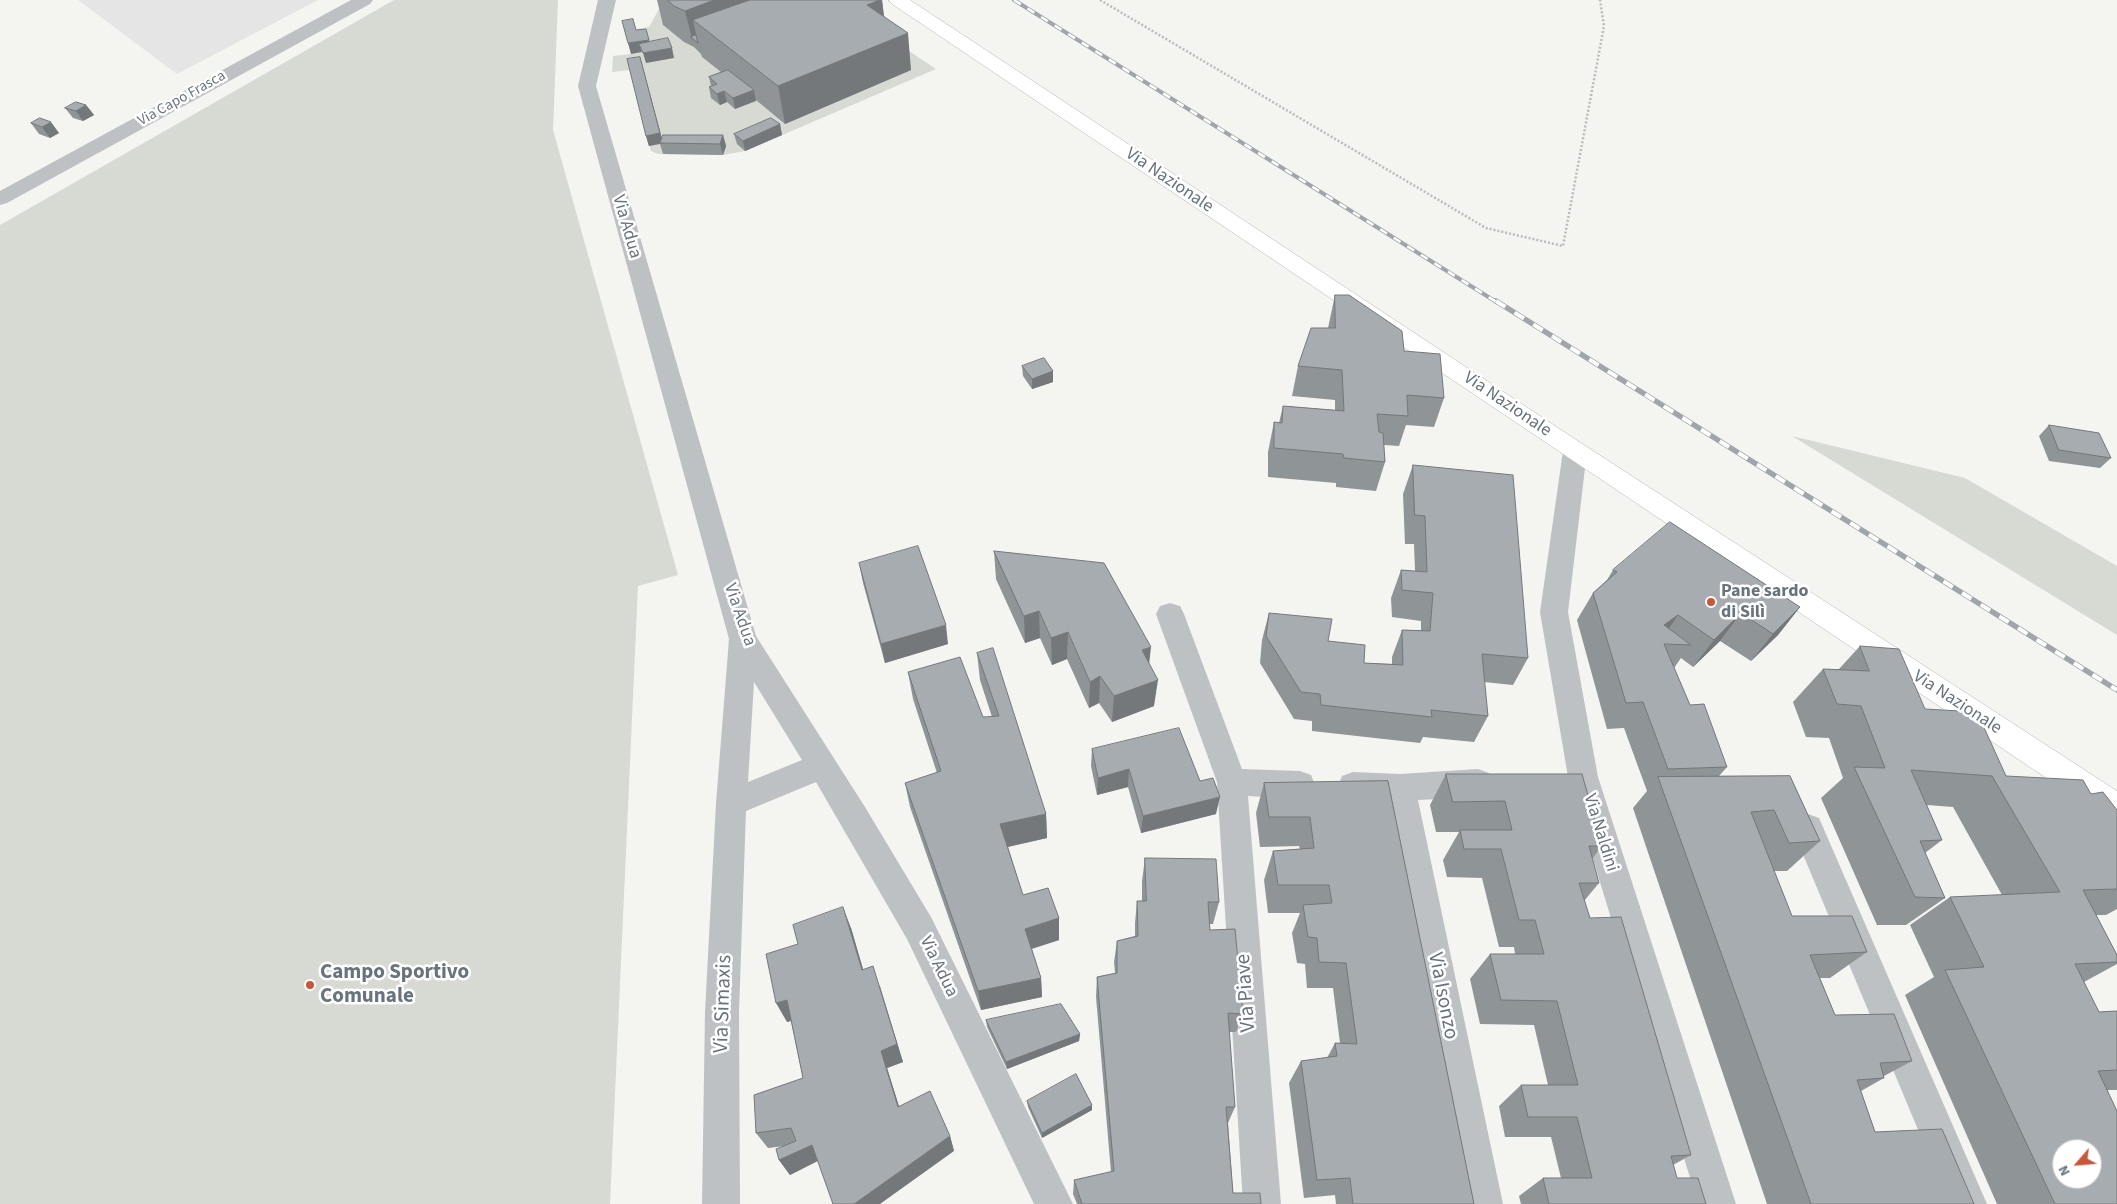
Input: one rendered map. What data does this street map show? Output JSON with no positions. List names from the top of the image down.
{
  "streets": {
    "main road": ["Via Nazionale"],
    "street": [
      "Via Capo Frasca",
      "Via Adua",
      "Via Naldini",
      "Via Piave",
      "Via Isonzo",
      "Via Simaxis"
    ]
  },
  "crossings": [
    ["Via Nazionale", "Via Naldini"],
    ["Via Adua", "Via Simaxis"]
  ],
  "places": ["Pane sardo di Silì", "Campo Sportivo Comunale"],
  "north": "bottom left"
}
